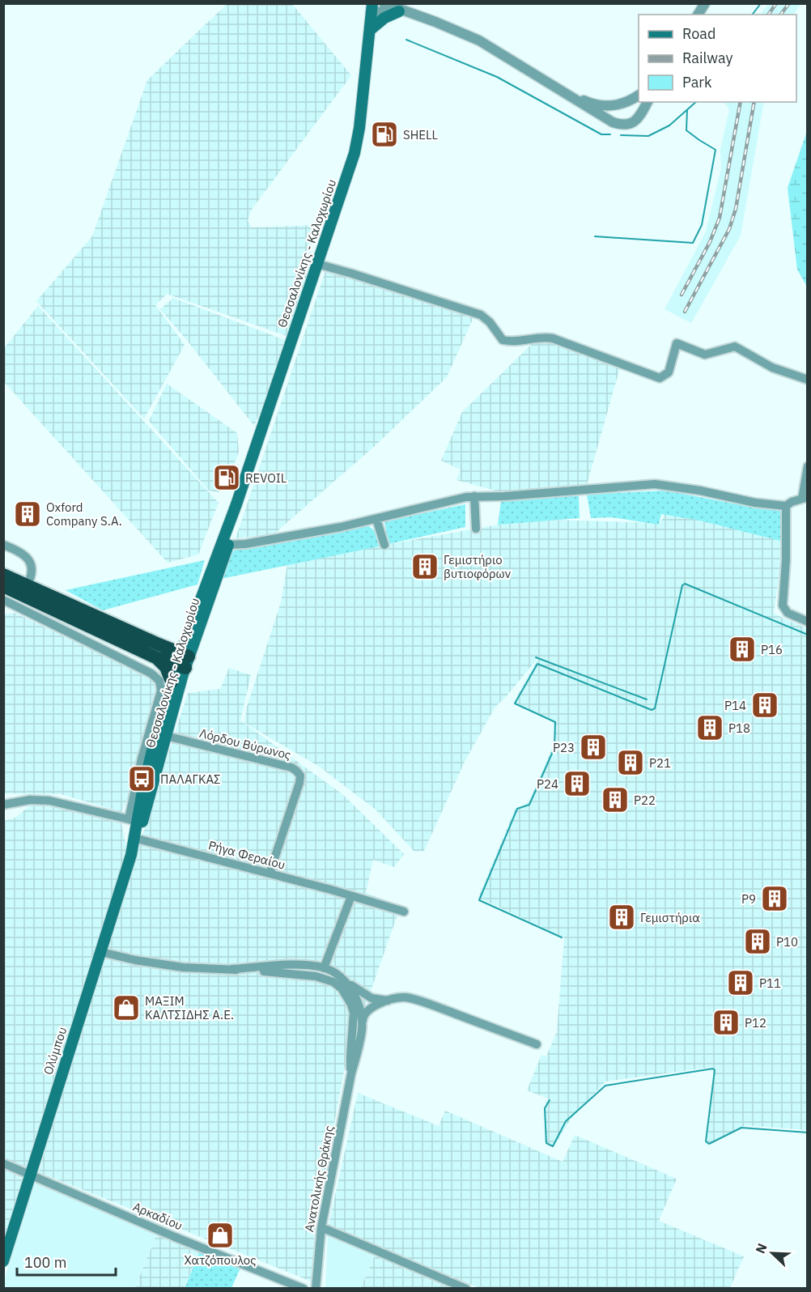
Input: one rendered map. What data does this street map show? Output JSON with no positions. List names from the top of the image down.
{
  "streets": {
    "main road": ["Θεσσαλονίκης - Καλοχωρίου", "Ολύμπου"],
    "street": [
      "Λόρδου Βύρωνος",
      "Ρήγα Φεραίου",
      "Ανατολικής Θράκης",
      "Αρκαδίου"
    ]
  },
  "crossings": [
    ["Θεσσαλονίκης - Καλοχωρίου", "Λόρδου Βύρωνος"],
    ["Θεσσαλονίκης - Καλοχωρίου", "Ολύμπου"],
    ["Λόρδου Βύρωνος", "Ρήγα Φεραίου"],
    ["Ρήγα Φεραίου", "Ολύμπου"],
    ["Ολύμπου", "Αρκαδίου"]
  ],
  "places": {
    "fuel station": ["SHELL", "REVOIL"],
    "building": [
      "Oxford Company S.A.",
      "Γεμιστήριο βυτιοφόρων",
      "P16",
      "P14",
      "P18",
      "P23",
      "P21",
      "P24",
      "P22",
      "P9",
      "Γεμιστήρια",
      "P10",
      "P11",
      "P12"
    ],
    "bus stop": ["ΠΑΛΑΓΚΑΣ"],
    "shop": ["ΜΑΞΙΜ ΚΑΛΤΣΙΔΗΣ Α.Ε.", "Χατζόπουλος"]
  },
  "legend": ["Road", "Railway", "Park"],
  "scale_bar": "100 m",
  "north": "top left"
}
